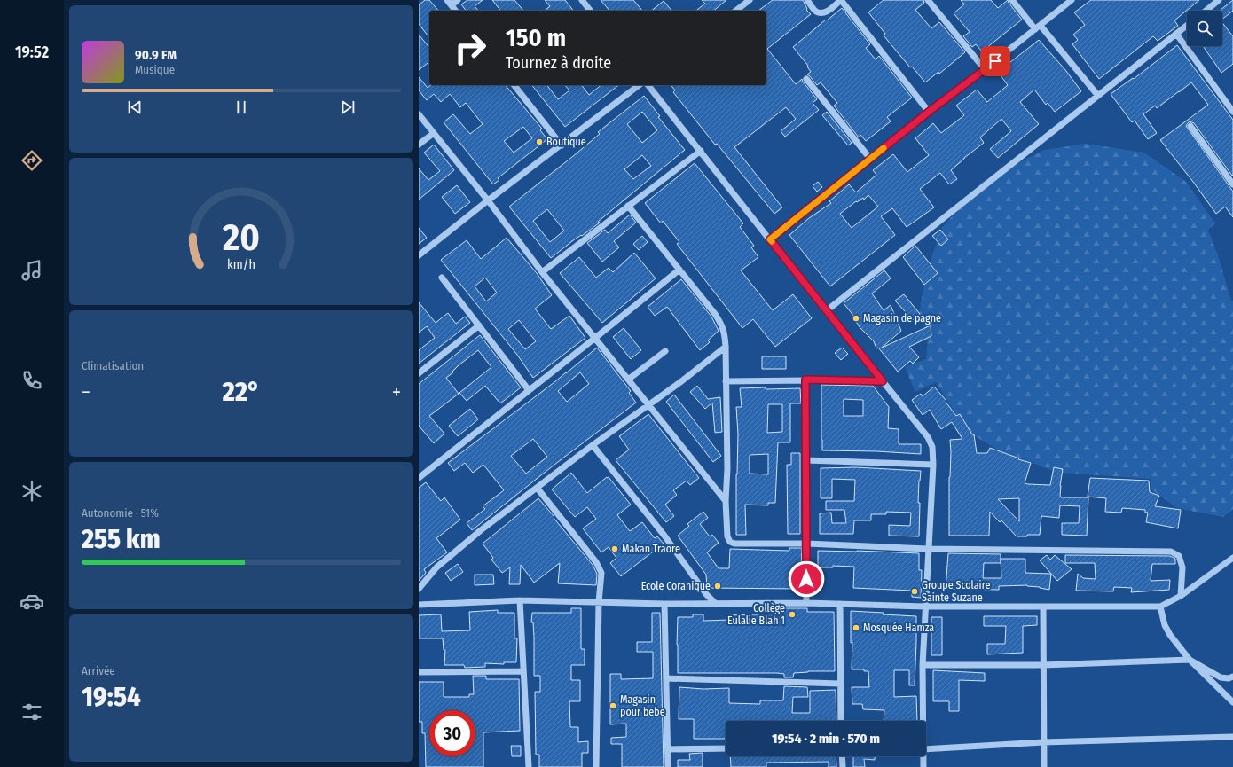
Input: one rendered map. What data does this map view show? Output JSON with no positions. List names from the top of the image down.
{
  "places": [
    "Boutique",
    "Magasin de pagne",
    "Makan Traore",
    "Ecole Coranique",
    "Groupe Scolaire Sainte Suzane",
    "Collège Eulalie Blah 1",
    "Mosquée Hamza",
    "Magasin pour bebe"
  ],
  "page": {
    "tabs": "19:52",
    "turn": ["150 m", "Tournez à droite"],
    "song": ["90.9 FM", "Musique"],
    "tile": [
      "Climatisation",
      ["Autonomie · 51%", "255 km"],
      ["Arrivée", "19:54"]
    ],
    "heat": ["−", "22°", "+"],
    "limit": "30",
    "trip": "19:54 · 2 min · 570 m",
    "gauge": ["20", "km/h"]
  }
}
